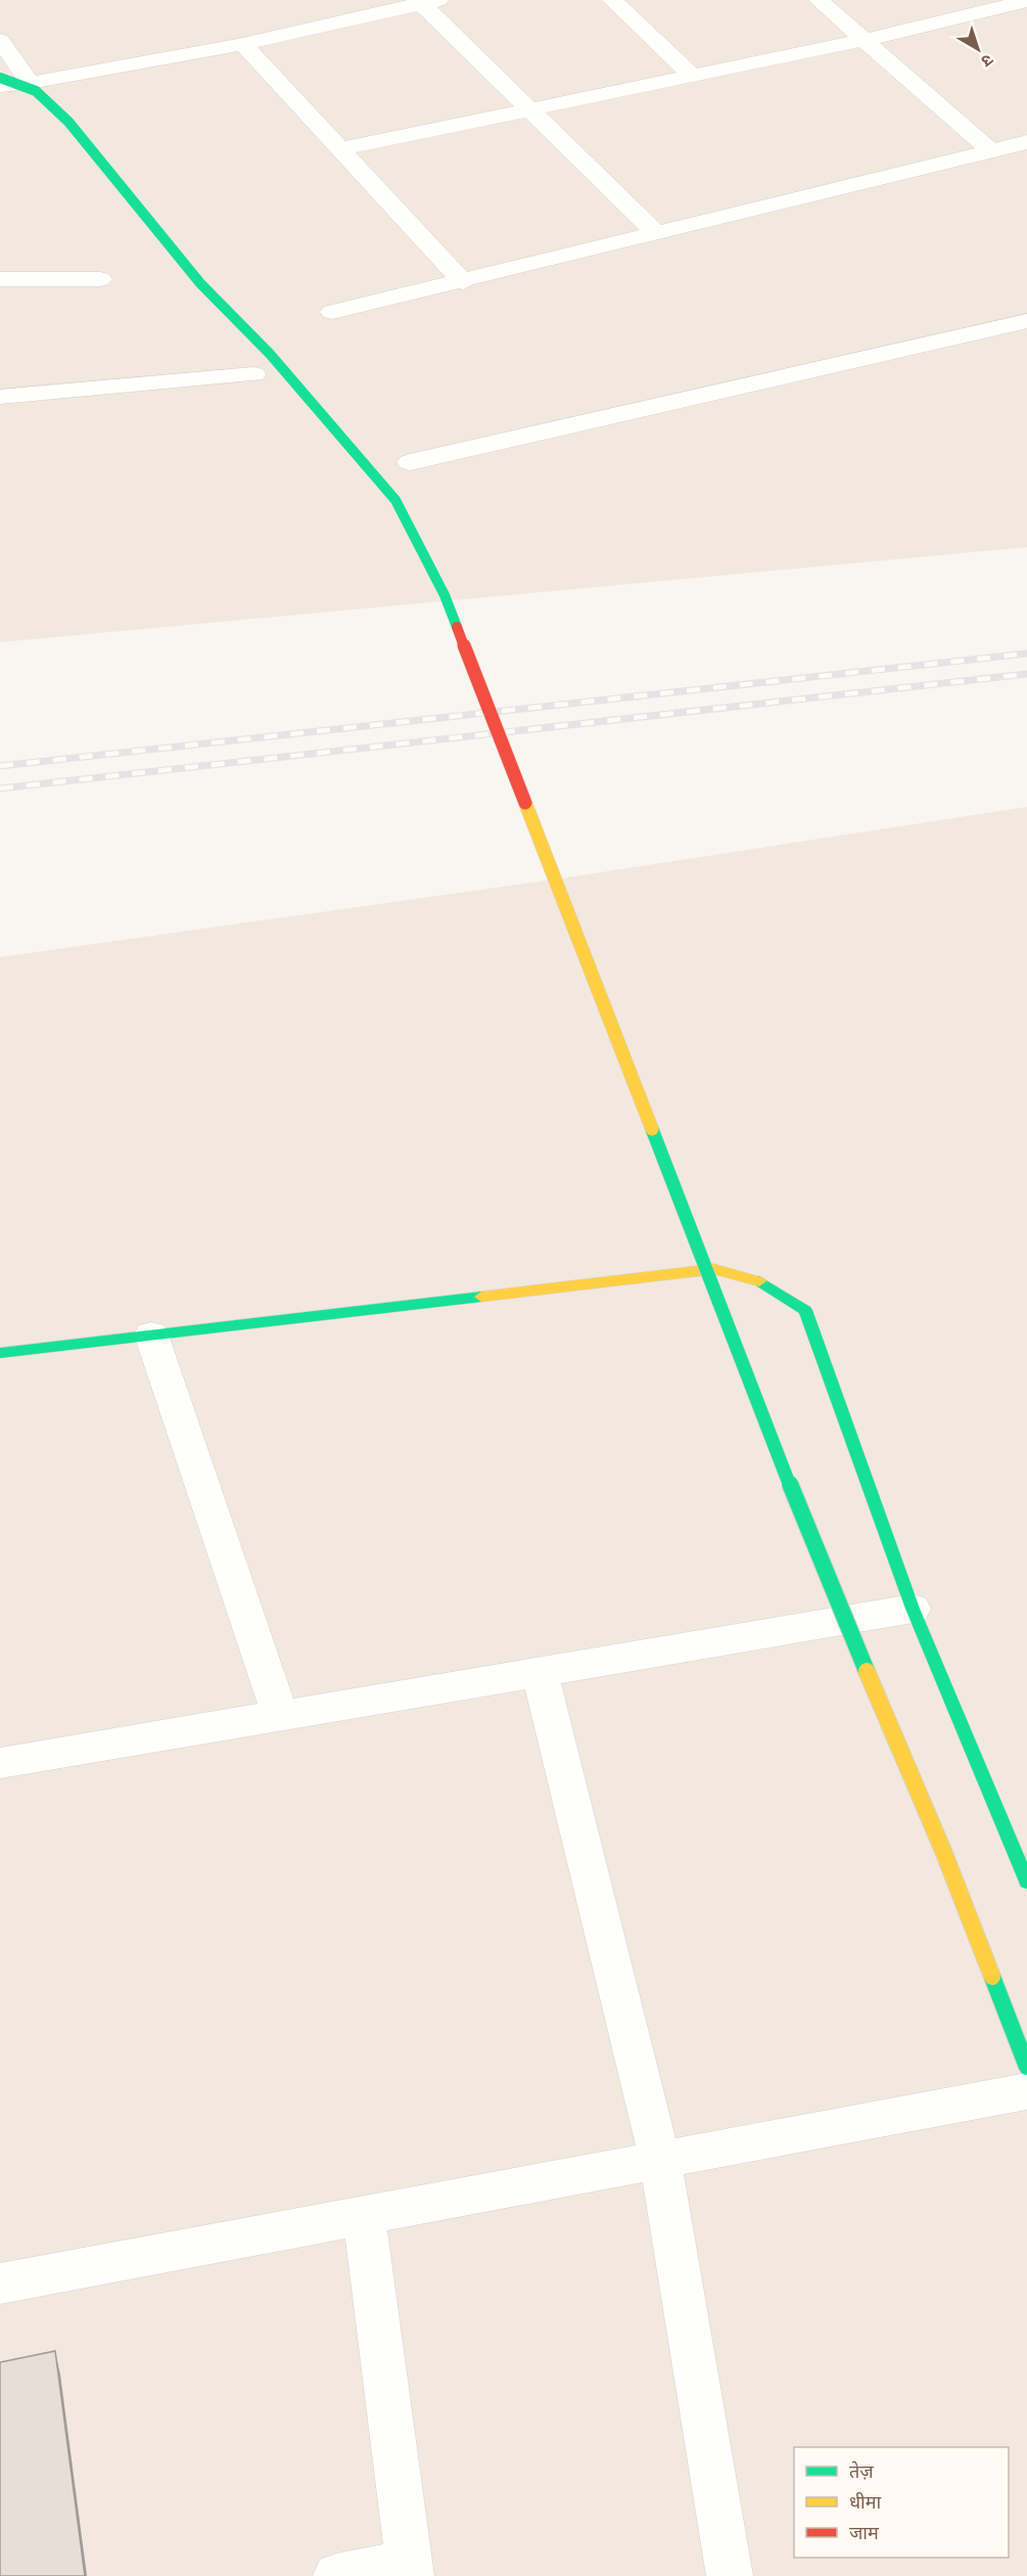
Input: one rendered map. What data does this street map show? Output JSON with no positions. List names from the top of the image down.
{
  "legend": ["तेज़", "धीमा", "जाम"],
  "north": "bottom right"
}
